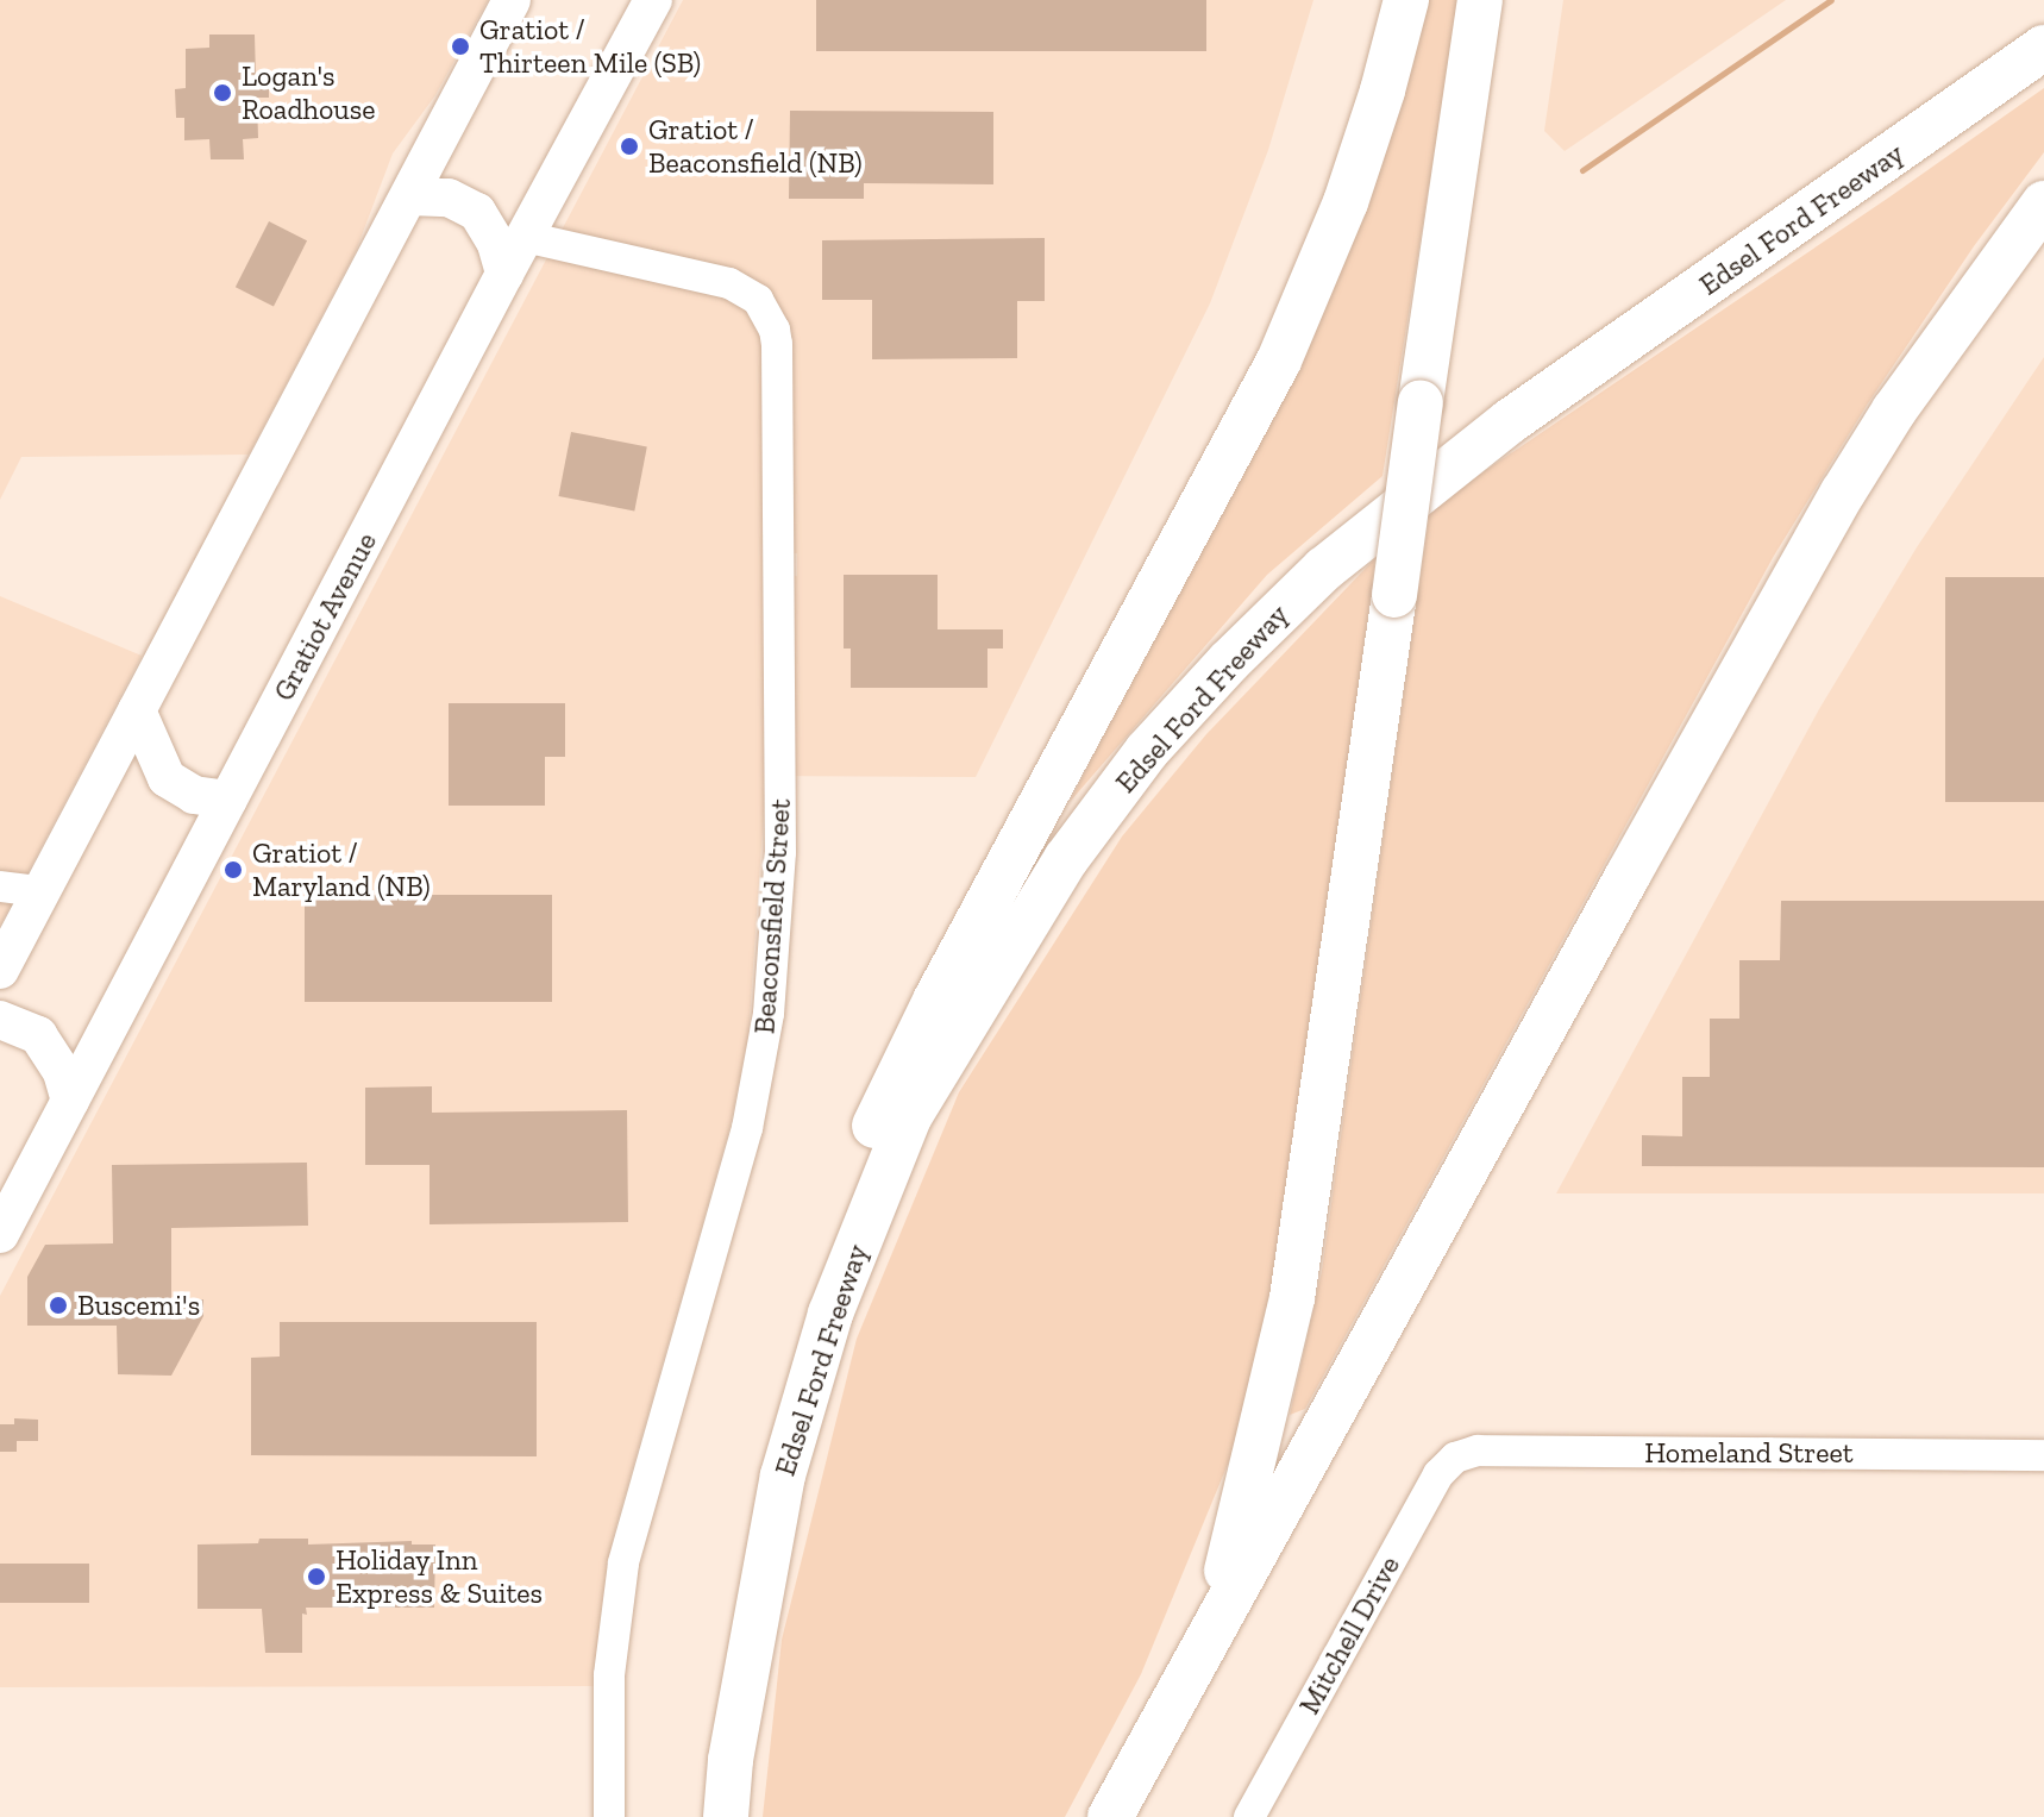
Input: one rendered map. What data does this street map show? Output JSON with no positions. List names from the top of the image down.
{
  "streets": {
    "highway": ["Edsel Ford Freeway"],
    "main road": ["Gratiot Avenue"],
    "street": ["Beaconsfield Street", "Homeland Street", "Mitchell Drive"]
  },
  "crossings": [
    ["Gratiot Avenue", "Beaconsfield Street"],
    ["Homeland Street", "Mitchell Drive"]
  ],
  "places": [
    "Gratiot / Thirteen Mile (SB)",
    "Logan's Roadhouse",
    "Gratiot / Beaconsfield (NB)",
    "Gratiot / Maryland (NB)",
    "Buscemi's",
    "Holiday Inn Express & Suites"
  ]
}
